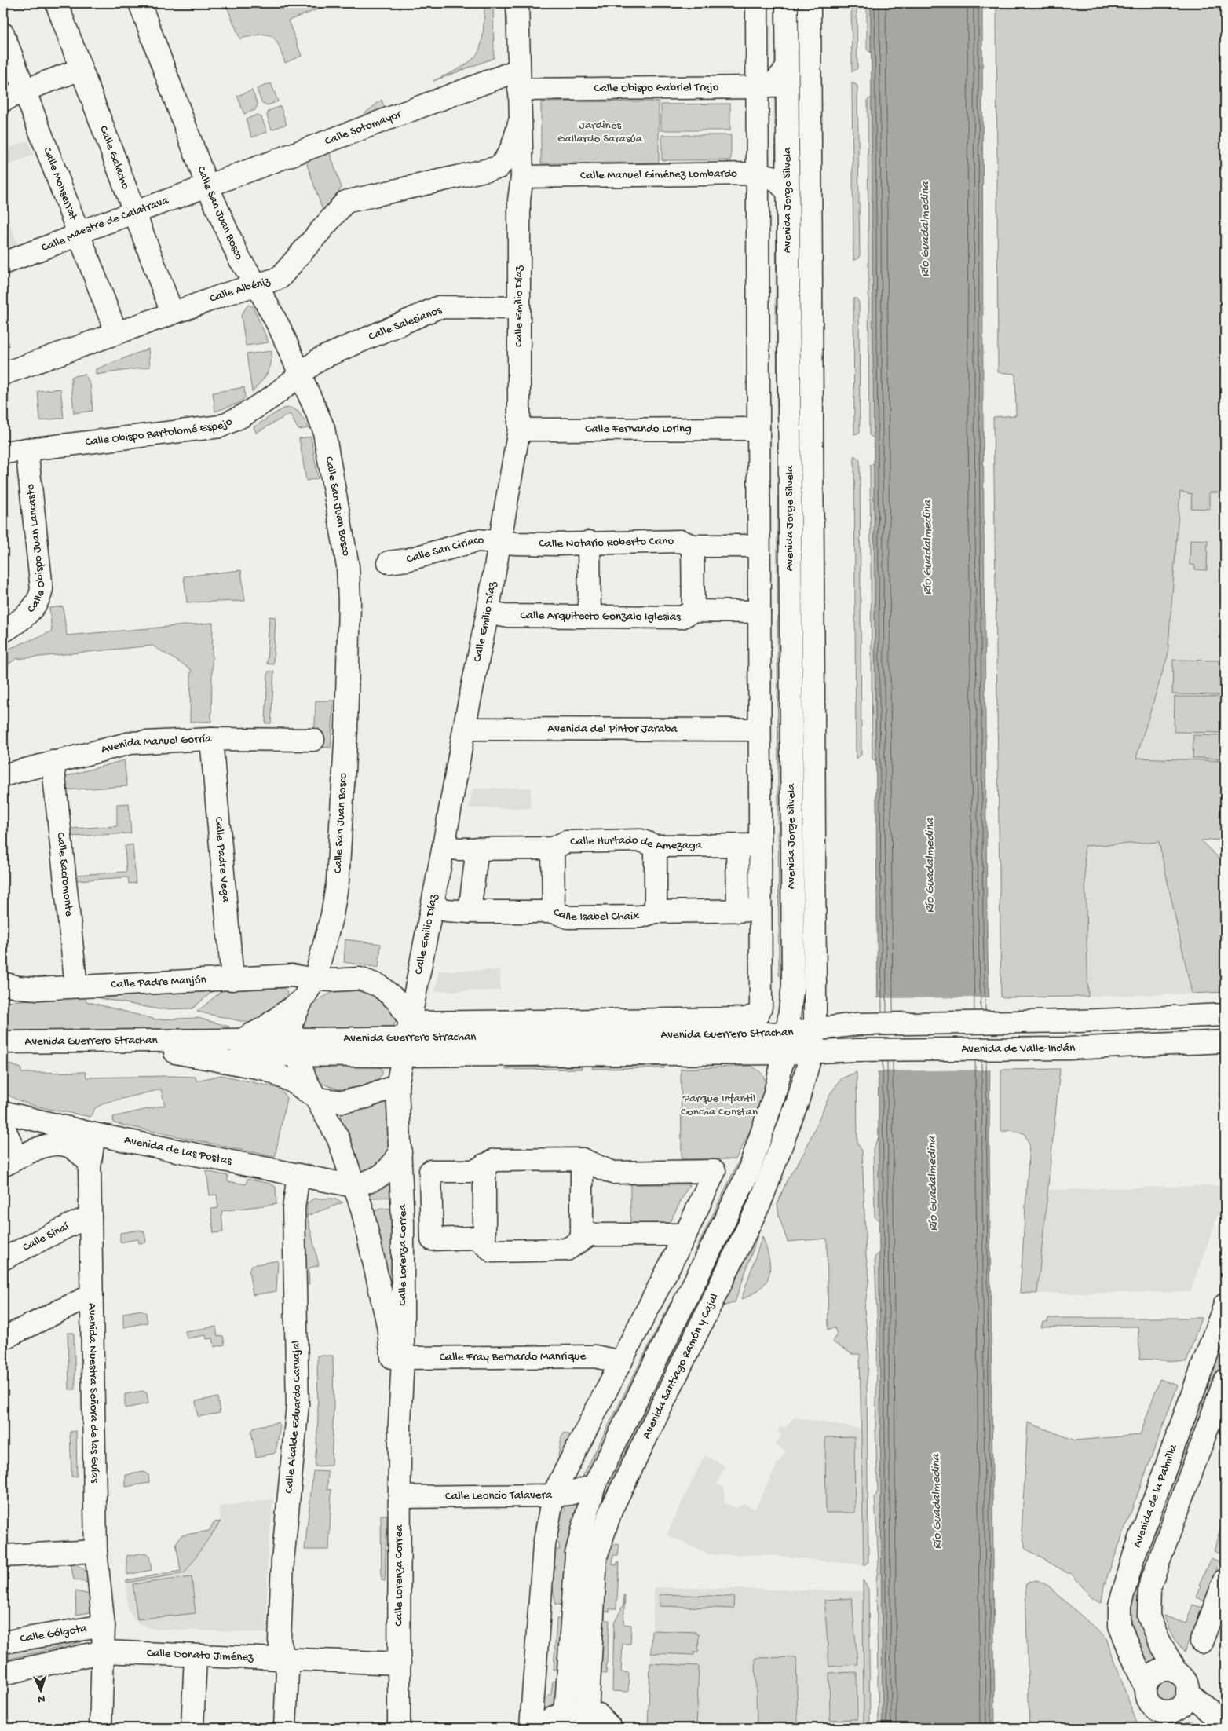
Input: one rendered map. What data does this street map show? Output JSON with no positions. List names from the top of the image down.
{
  "streets": {
    "street": [
      "Calle Obispo Gabriel Trejo",
      "Calle Sotomayor",
      "Calle Galacho",
      "Calle Manuel Giménez Lombardo",
      "Calle Monserrat",
      "Avenida Jorge Silvela",
      "Calle San Juan Bosco",
      "Calle Maestre de Calatrava",
      "Calle Albéniz",
      "Calle Emilio Díaz",
      "Calle Salesianos",
      "Calle Fernando Loring",
      "Calle Obispo Bartolomé Espejo",
      "Calle Notario Roberto Cano",
      "Calle Obispo Juan Lancaste",
      "Calle San Ciriaco",
      "Calle Arquitecto Gonzalo Iglesias",
      "Avenida del Pintor Jaraba",
      "Avenida Manuel Gorría",
      "Calle Hurtado de Amezaga",
      "Calle Padre Vega",
      "Calle Sacromonte",
      "Calle Isabel Chaix",
      "Calle Padre Manjón",
      "Avenida Guerrero Strachan",
      "Avenida de Valle-Inclán",
      "Avenida de Las Postas",
      "Calle Sinaí",
      "Calle Lorenza Correa",
      "Calle Fray Bernardo Manrique",
      "Avenida Santiago Ramón y Cajal",
      "Avenida Nuestra Señora de las Guías",
      "Calle Alcalde Eduardo Carvajal",
      "Calle Leoncio Talavera",
      "Avenida de la Palmilla",
      "Calle Gólgota",
      "Calle Donato Jiménez"
    ]
  },
  "crossings": [
    ["Calle Obispo Gabriel Trejo", "Calle Sotomayor"],
    ["Calle Obispo Gabriel Trejo", "Avenida Jorge Silvela"],
    ["Calle Obispo Gabriel Trejo", "Calle Emilio Díaz"],
    ["Calle Sotomayor", "Calle San Juan Bosco"],
    ["Calle Sotomayor", "Calle Maestre de Calatrava"],
    ["Calle Sotomayor", "Calle Emilio Díaz"],
    ["Calle Galacho", "Calle Maestre de Calatrava"],
    ["Calle Galacho", "Calle Albéniz"],
    ["Calle Manuel Giménez Lombardo", "Avenida Jorge Silvela"],
    ["Calle Manuel Giménez Lombardo", "Calle Emilio Díaz"],
    ["Calle Monserrat", "Calle Maestre de Calatrava"],
    ["Calle Monserrat", "Calle Albéniz"],
    ["Avenida Jorge Silvela", "Avenida Guerrero Strachan"],
    ["Avenida Jorge Silvela", "Avenida Santiago Ramón y Cajal"],
    ["Calle San Juan Bosco", "Calle Maestre de Calatrava"],
    ["Calle San Juan Bosco", "Calle Albéniz"],
    ["Calle San Juan Bosco", "Calle Salesianos"],
    ["Calle San Juan Bosco", "Calle Obispo Bartolomé Espejo"],
    ["Calle San Juan Bosco", "Calle Padre Manjón"],
    ["Calle San Juan Bosco", "Avenida Guerrero Strachan"],
    ["Calle San Juan Bosco", "Calle Lorenza Correa"],
    ["Calle Albéniz", "Calle Emilio Díaz"],
    ["Calle Emilio Díaz", "Calle Salesianos"],
    ["Calle Emilio Díaz", "Calle Fernando Loring"],
    ["Calle Emilio Díaz", "Calle Notario Roberto Cano"],
    ["Calle Emilio Díaz", "Calle San Ciriaco"],
    ["Calle Emilio Díaz", "Calle Arquitecto Gonzalo Iglesias"],
    ["Calle Emilio Díaz", "Avenida del Pintor Jaraba"],
    ["Calle Emilio Díaz", "Calle Hurtado de Amezaga"],
    ["Calle Emilio Díaz", "Calle Isabel Chaix"],
    ["Calle Emilio Díaz", "Calle Padre Manjón"],
    ["Calle Emilio Díaz", "Avenida Guerrero Strachan"],
    ["Calle Emilio Díaz", "Calle Lorenza Correa"],
    ["Calle Salesianos", "Calle Obispo Bartolomé Espejo"],
    ["Calle Obispo Bartolomé Espejo", "Calle Obispo Juan Lancaste"],
    ["Calle Notario Roberto Cano", "Calle San Ciriaco"],
    ["Avenida Manuel Gorría", "Calle Padre Vega"],
    ["Avenida Manuel Gorría", "Calle Sacromonte"],
    ["Calle Padre Vega", "Calle Padre Manjón"],
    ["Calle Sacromonte", "Calle Padre Manjón"],
    ["Calle Isabel Chaix", "Avenida Guerrero Strachan"],
    ["Calle Padre Manjón", "Avenida Guerrero Strachan"],
    ["Calle Padre Manjón", "Calle Lorenza Correa"],
    ["Avenida Guerrero Strachan", "Avenida de Valle-Inclán"],
    ["Avenida Guerrero Strachan", "Calle Lorenza Correa"],
    ["Avenida Guerrero Strachan", "Avenida Santiago Ramón y Cajal"],
    ["Avenida de Valle-Inclán", "Avenida Santiago Ramón y Cajal"],
    ["Avenida de Las Postas", "Calle Lorenza Correa"],
    ["Avenida de Las Postas", "Avenida Nuestra Señora de las Guías"],
    ["Avenida de Las Postas", "Calle Alcalde Eduardo Carvajal"],
    ["Calle Sinaí", "Avenida Nuestra Señora de las Guías"],
    ["Calle Lorenza Correa", "Calle Fray Bernardo Manrique"],
    ["Calle Lorenza Correa", "Calle Leoncio Talavera"],
    ["Calle Lorenza Correa", "Calle Donato Jiménez"],
    ["Avenida Santiago Ramón y Cajal", "Calle Leoncio Talavera"],
    ["Avenida Nuestra Señora de las Guías", "Calle Gólgota"],
    ["Avenida Nuestra Señora de las Guías", "Calle Donato Jiménez"],
    ["Calle Alcalde Eduardo Carvajal", "Calle Donato Jiménez"]
  ],
  "water": ["Río Guadalmedina"],
  "parks": ["Jardines Gallardo Sarasúa", "Parque Infantil Concha Constan"],
  "north": "bottom"
}
